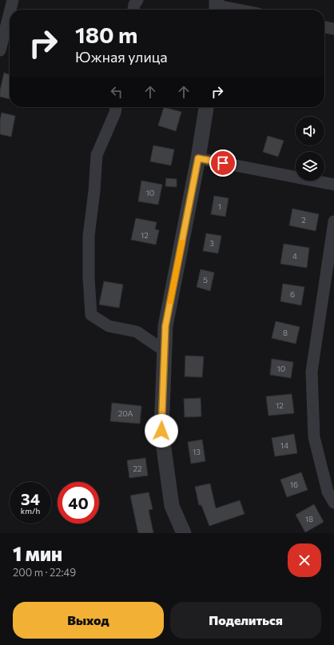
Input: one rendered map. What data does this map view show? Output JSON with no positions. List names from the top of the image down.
{
  "house_numbers": [
    "10",
    "1",
    "2",
    "12",
    "3",
    "4",
    "5",
    "6",
    "8",
    "10",
    "12",
    "20А",
    "14",
    "13",
    "22",
    "16",
    "18"
  ],
  "page": {
    "turn": ["180 m", "Южная улица"],
    "speed": "34 km/h",
    "limit": "40",
    "heading": ["1 мин", "200 m · 22:49"],
    "buttons": ["Выход", "Поделиться"]
  }
}
